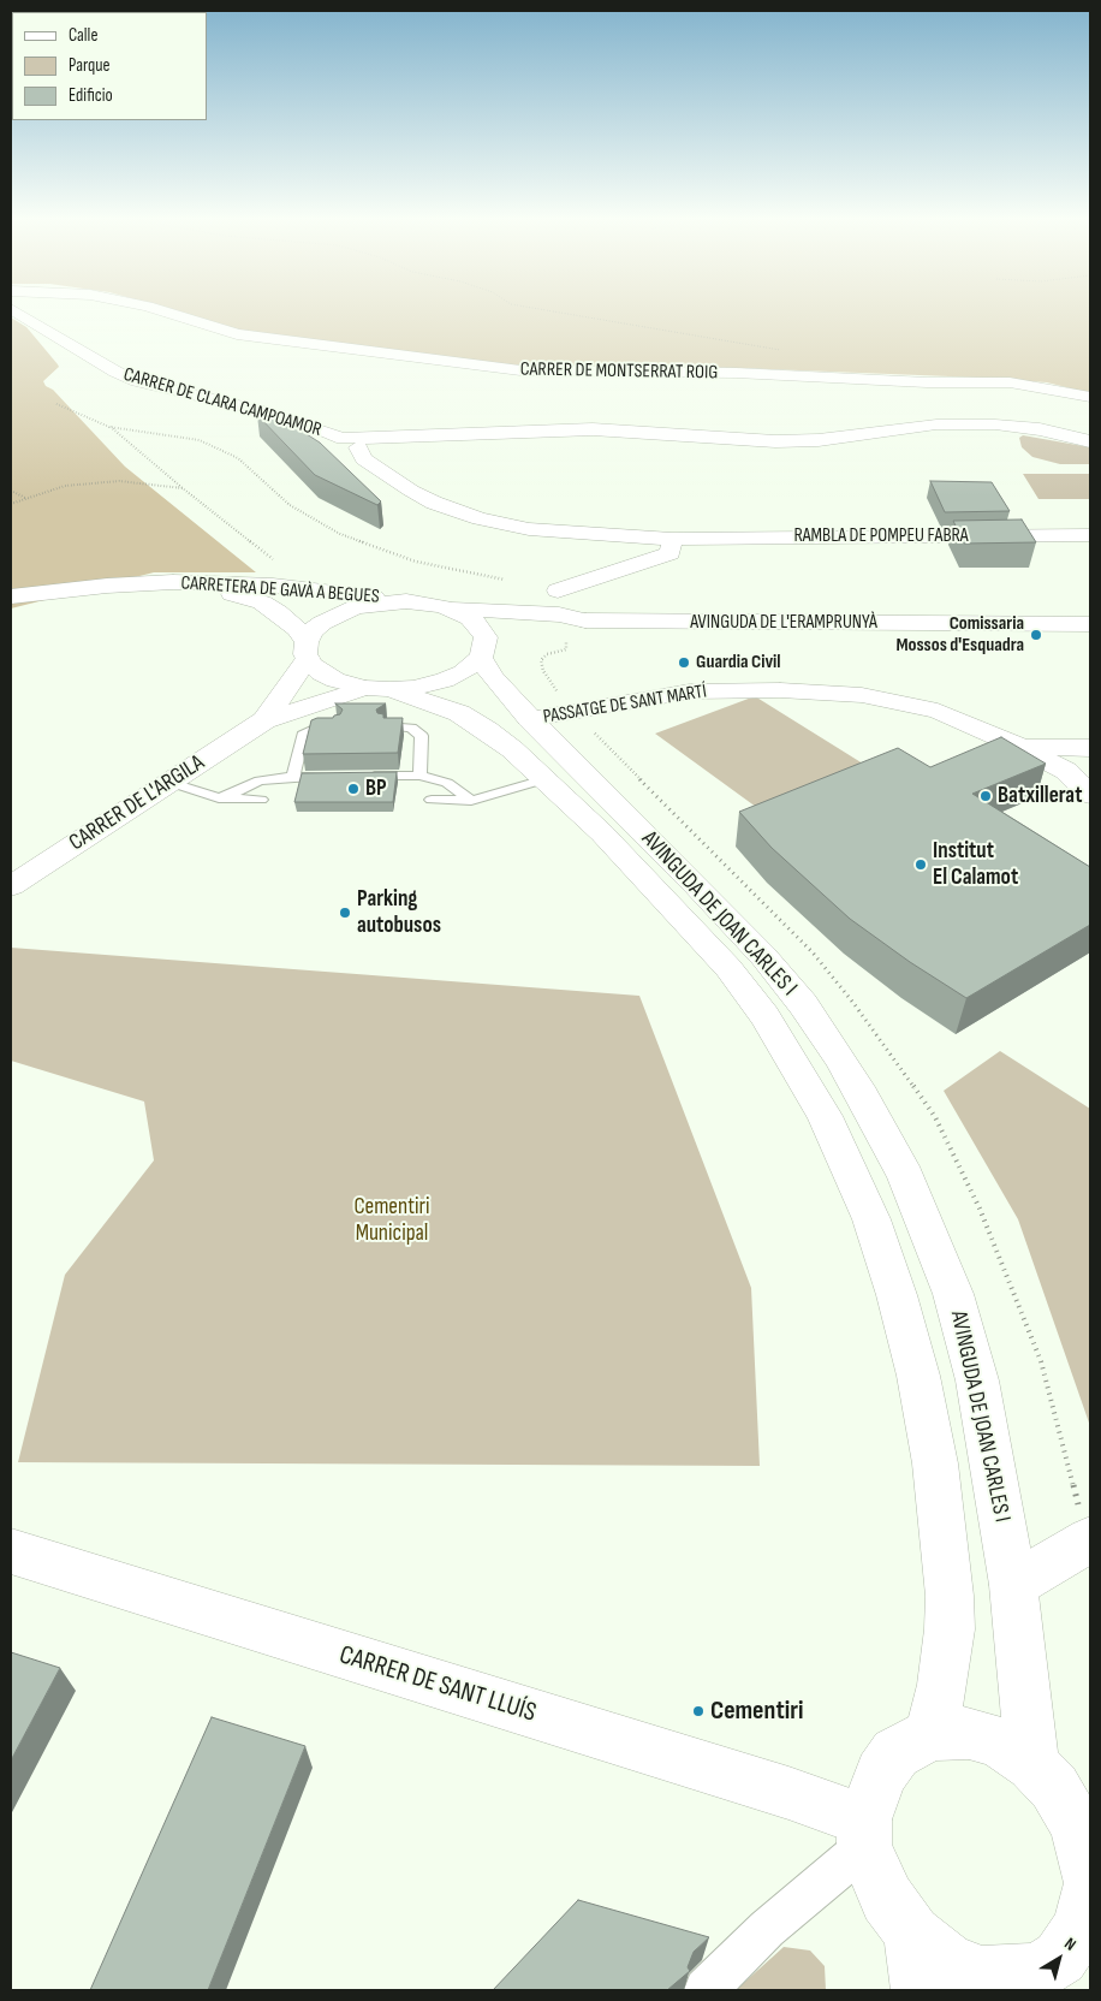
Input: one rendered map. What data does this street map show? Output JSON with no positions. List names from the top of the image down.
{
  "streets": {
    "street": [
      "CARRER DE MONTSERRAT ROIG",
      "CARRER DE CLARA CAMPOAMOR",
      "RAMBLA DE POMPEU FABRA",
      "CARRETERA DE GAVÀ A BEGUES",
      "AVINGUDA DE L'ERAMPRUNYÀ",
      "PASSATGE DE SANT MARTÍ",
      "CARRER DE L'ARGILA",
      "AVINGUDA DE JOAN CARLES I",
      "CARRER DE SANT LLUÍS"
    ]
  },
  "crossings": [
    ["CARRER DE CLARA CAMPOAMOR", "RAMBLA DE POMPEU FABRA"],
    ["CARRETERA DE GAVÀ A BEGUES", "CARRER DE L'ARGILA"],
    ["CARRETERA DE GAVÀ A BEGUES", "AVINGUDA DE JOAN CARLES I"],
    ["PASSATGE DE SANT MARTÍ", "AVINGUDA DE JOAN CARLES I"],
    ["CARRER DE L'ARGILA", "AVINGUDA DE JOAN CARLES I"]
  ],
  "parks": ["Cementiri Municipal"],
  "places": [
    "Comissaria Mossos d'Esquadra",
    "Guardia Civil",
    "BP",
    "Batxillerat",
    "Institut El Calamot",
    "Parking autobusos",
    "Cementiri"
  ],
  "legend": ["Calle", "Parque", "Edificio"],
  "north": "top right"
}
